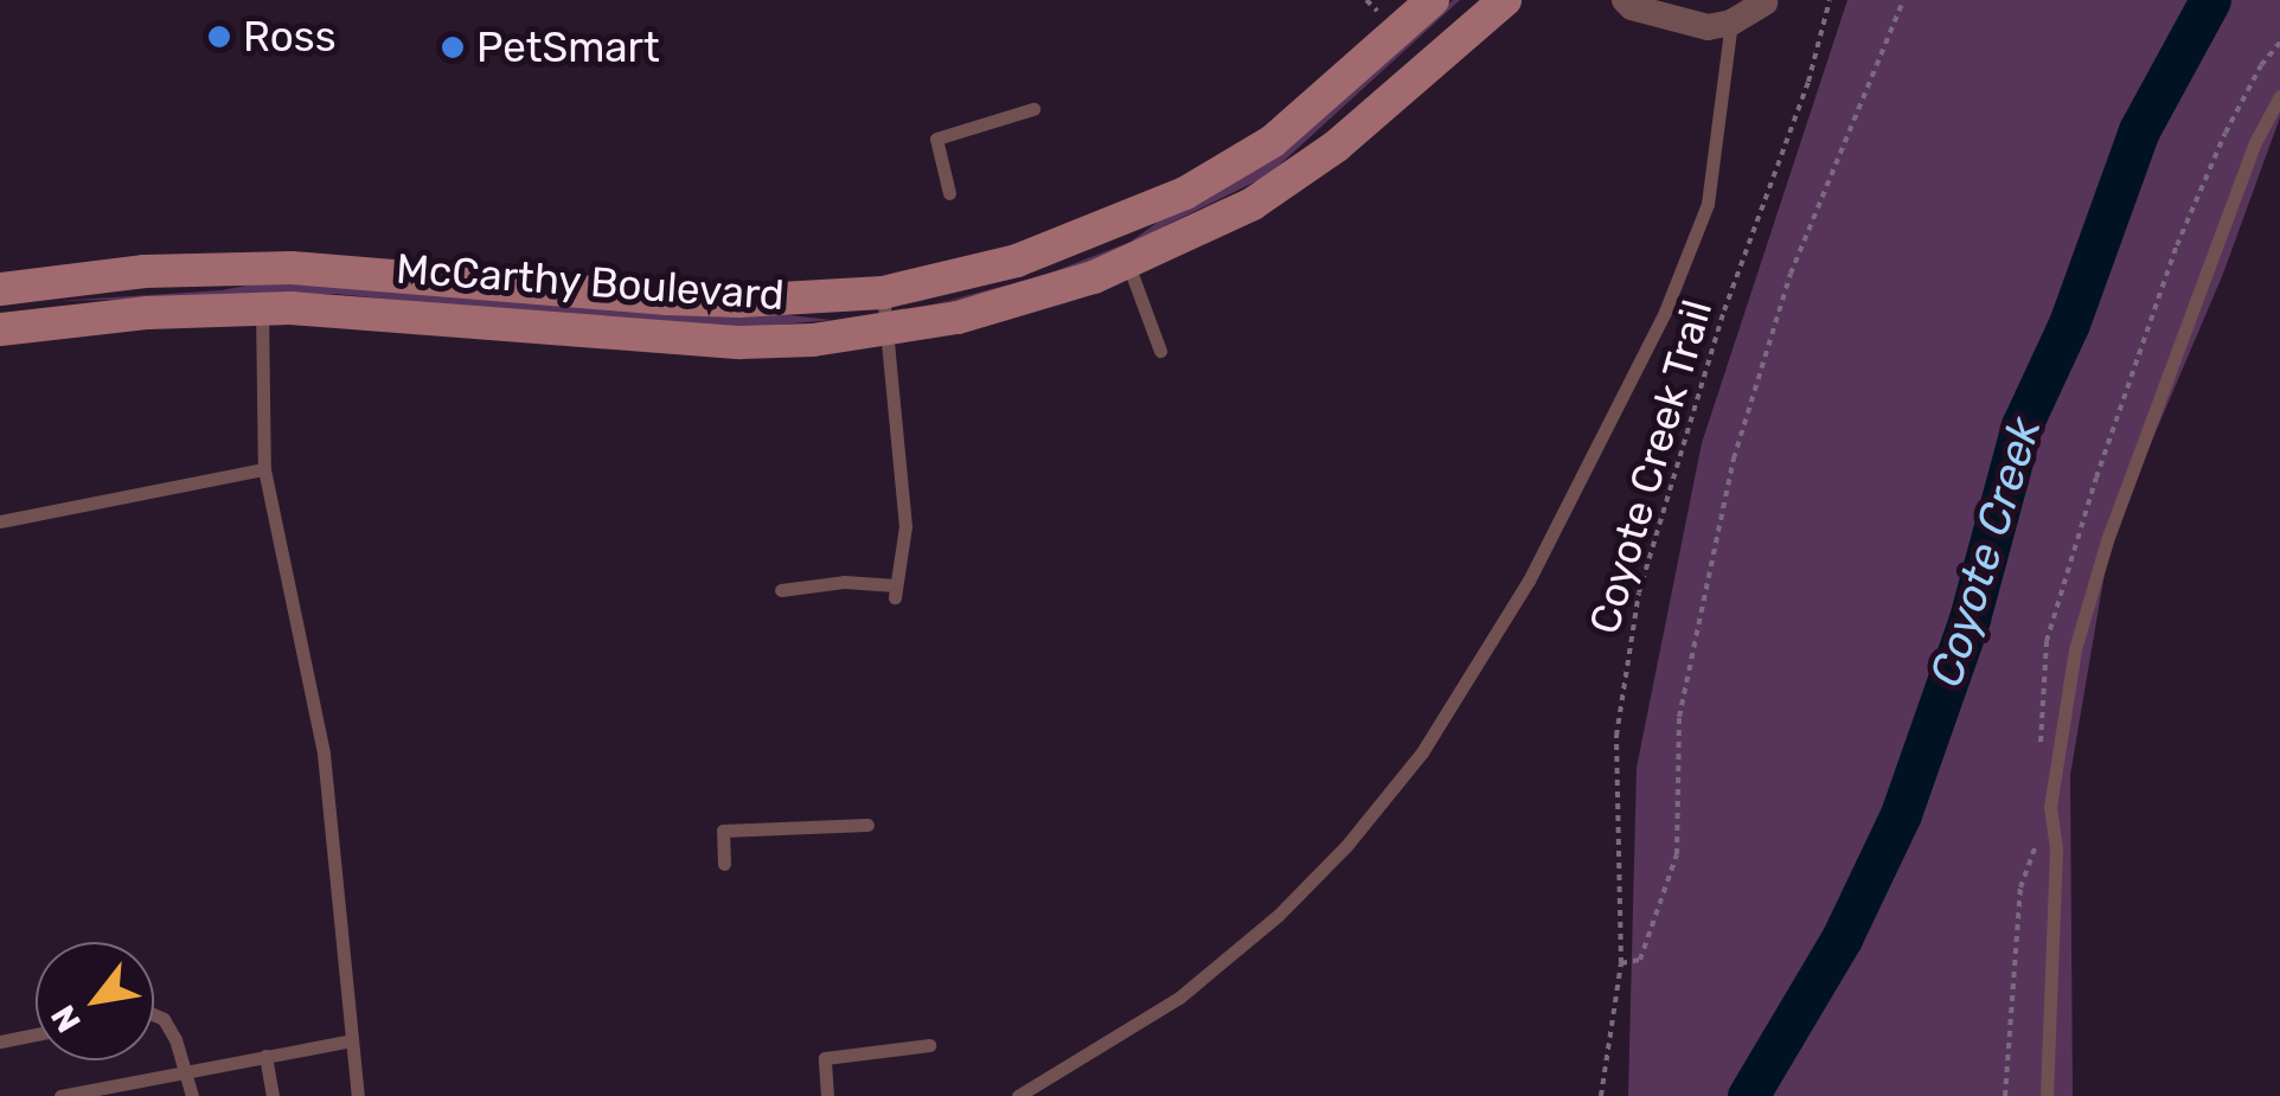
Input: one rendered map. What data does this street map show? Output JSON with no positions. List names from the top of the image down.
{
  "streets": {
    "main road": ["McCarthy Boulevard"],
    "path": ["Coyote Creek Trail"]
  },
  "water": ["Coyote Creek"],
  "places": ["Ross", "PetSmart"],
  "north": "bottom left"
}
